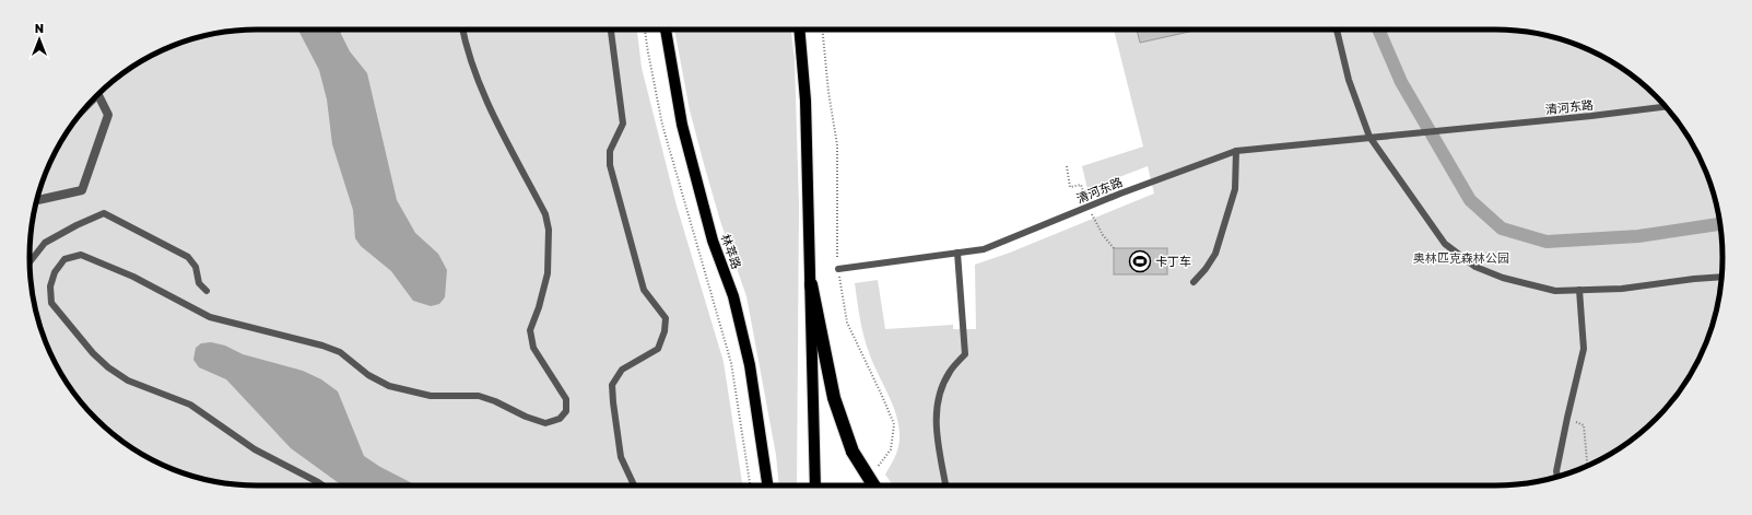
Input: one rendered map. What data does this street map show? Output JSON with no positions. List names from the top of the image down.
{
  "streets": {
    "main road": ["林萃路"],
    "lane": ["清河东路"]
  },
  "parks": ["奥林匹克森林公园"],
  "places": {
    "sports": ["卡丁车"]
  },
  "north": "top"
}
